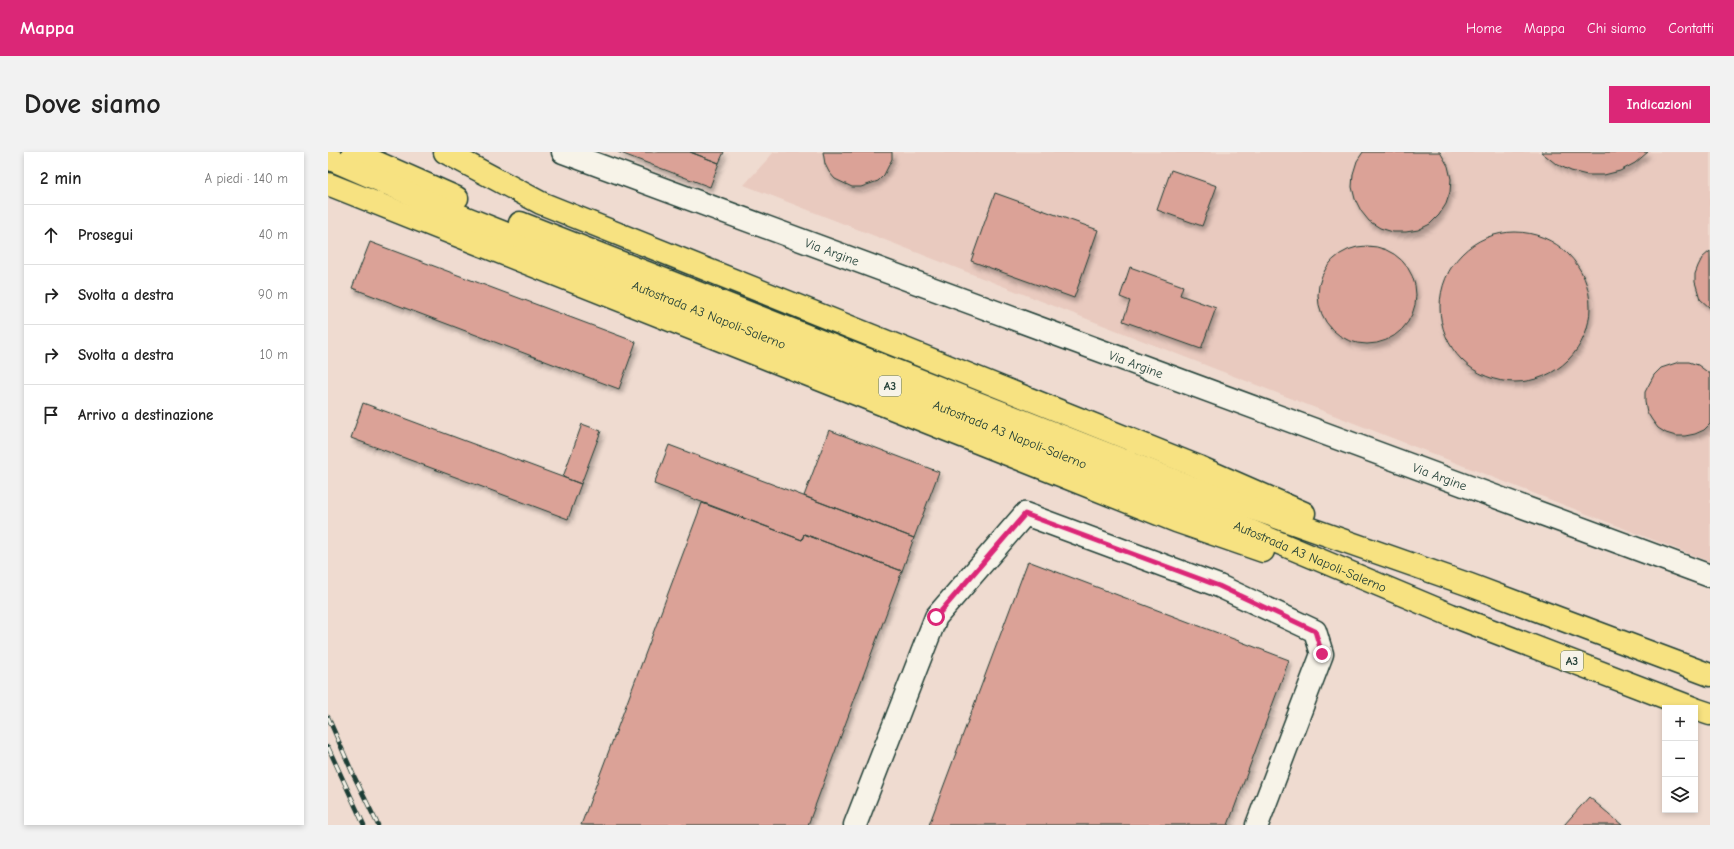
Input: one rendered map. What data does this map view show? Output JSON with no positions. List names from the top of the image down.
{
  "streets": {
    "highway": ["Autostrada A3 Napoli-Salerno", "A3"],
    "street": ["Via Argine"]
  },
  "crossings": [
    ["Autostrada A3 Napoli-Salerno", "A3"]
  ],
  "page": {
    "header": "Mappa",
    "nav": [
      "Home",
      "Mappa",
      "Chi siamo",
      "Contatti"
    ],
    "buttons": "Indicazioni",
    "title": "Dove siamo",
    "heading": ["2 min", "A piedi · 140 m"],
    "list": [
      ["Prosegui", "40 m"],
      ["Svolta a destra", "90 m"],
      ["Svolta a destra", "10 m"],
      "Arrivo a destinazione"
    ],
    "map_buttons": ["+", "−"]
  }
}
